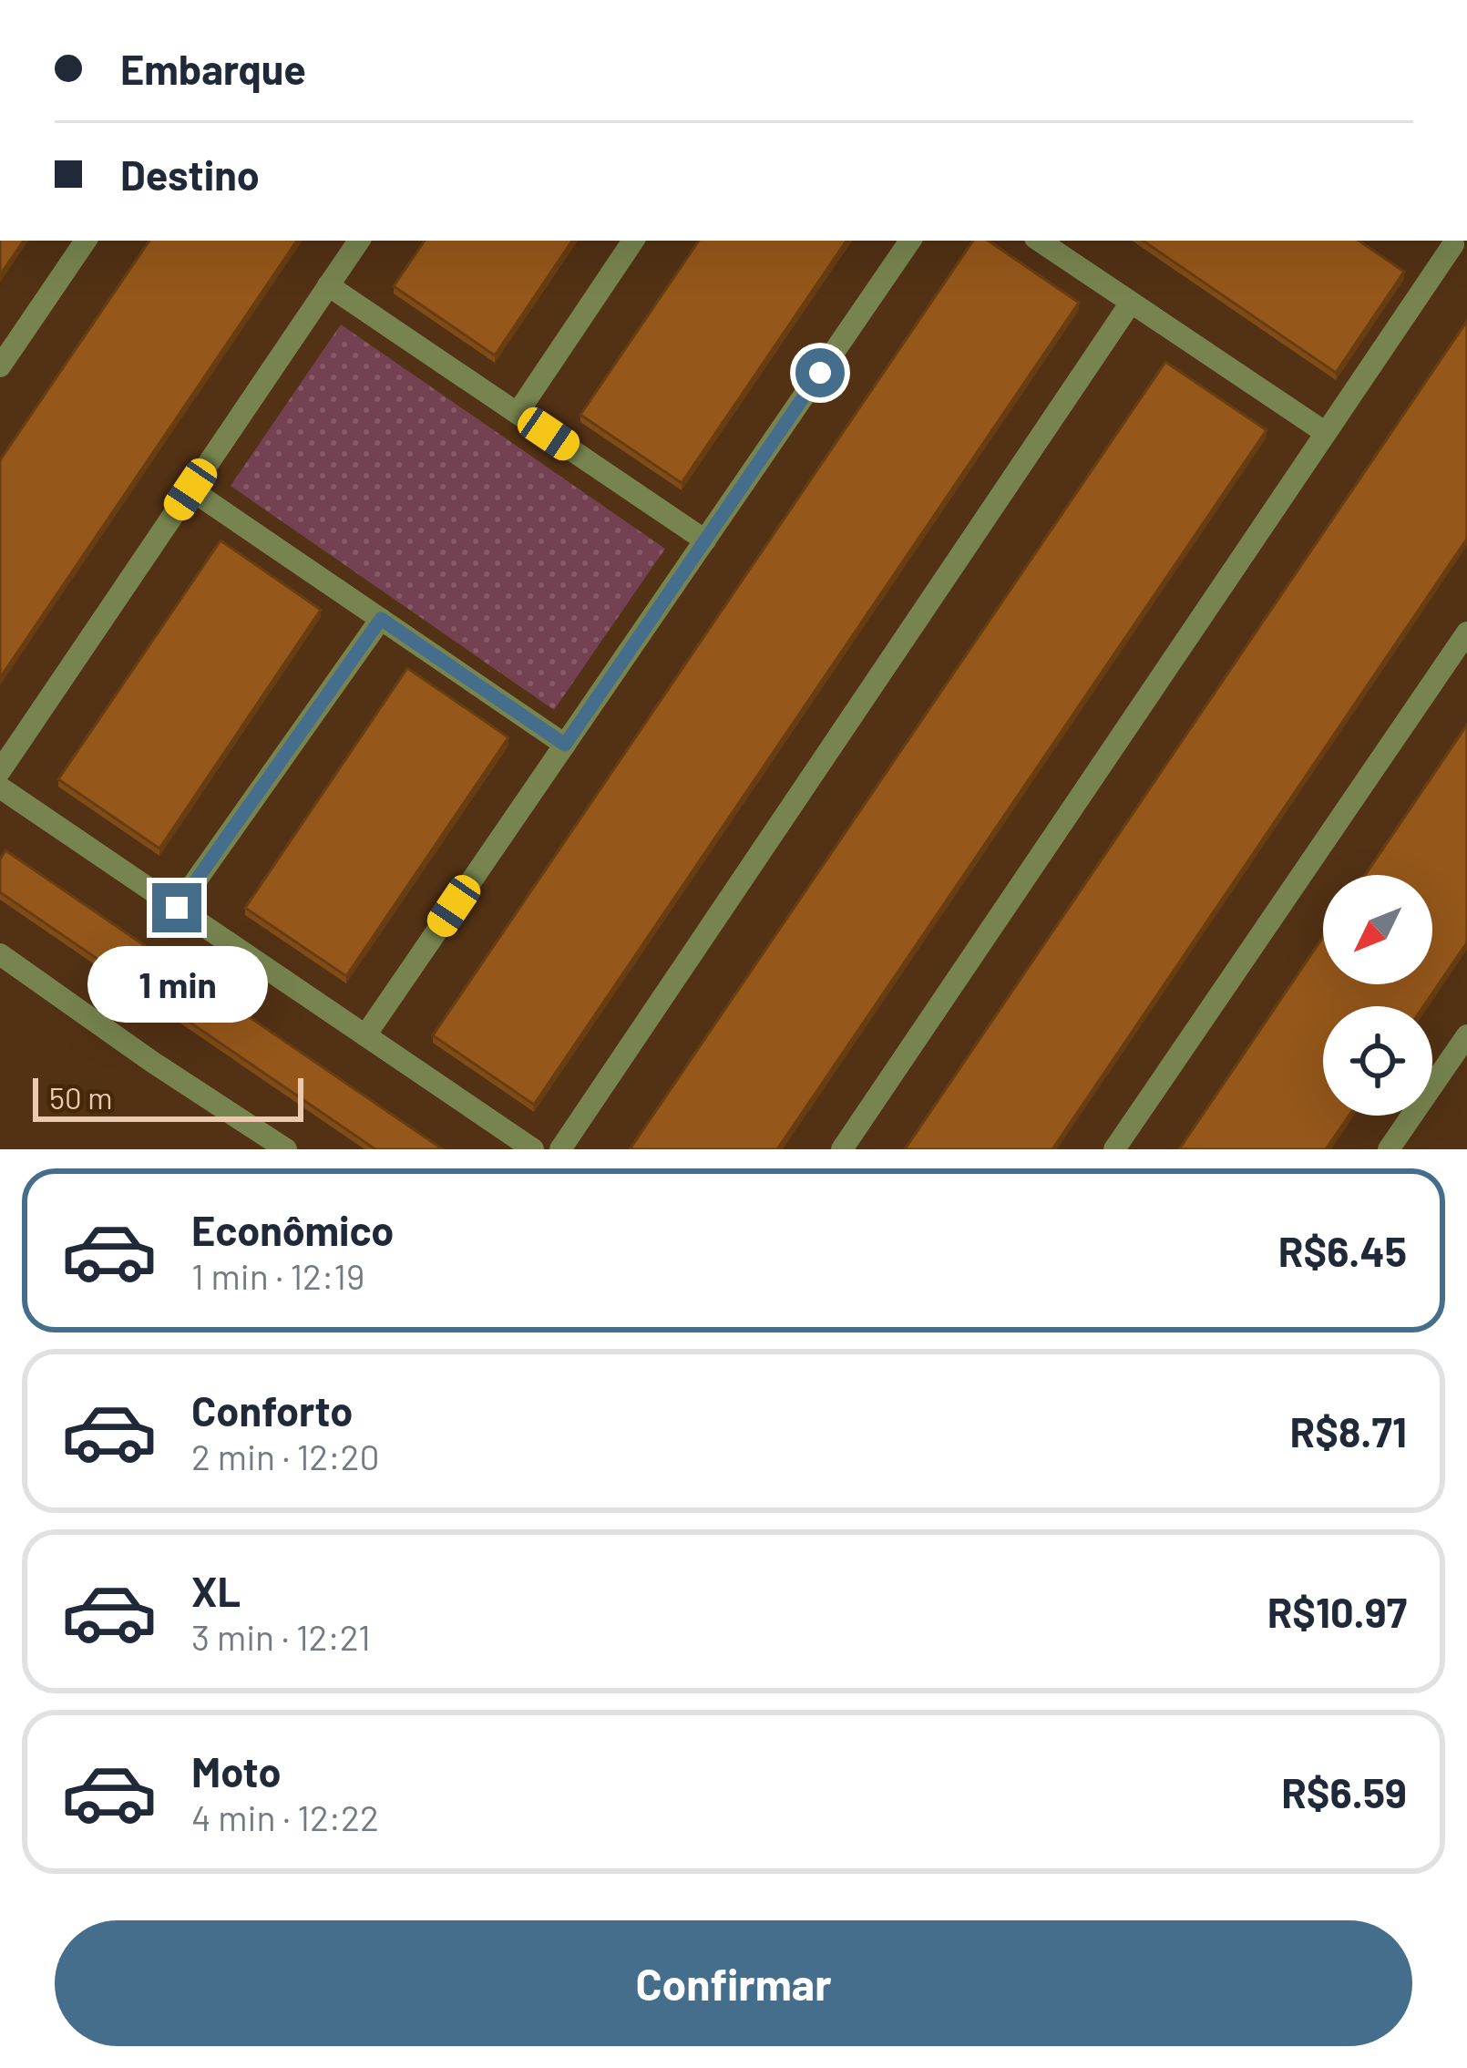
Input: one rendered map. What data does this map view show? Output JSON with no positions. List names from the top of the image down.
{
  "scale_bar": "50 m",
  "north": "bottom left",
  "page": {
    "banner": ["Embarque", "Destino"],
    "bubble": "1 min",
    "scale": "50 m",
    "list": [
      {
        "name": "Econômico",
        "note": "1 min · 12:19",
        "value": "R$6.45"
      },
      {
        "name": "Conforto",
        "note": "2 min · 12:20",
        "value": "R$8.71"
      },
      {
        "name": "XL",
        "note": "3 min · 12:21",
        "value": "R$10.97"
      },
      {
        "name": "Moto",
        "note": "4 min · 12:22",
        "value": "R$6.59"
      }
    ],
    "buttons": "Confirmar"
  }
}
